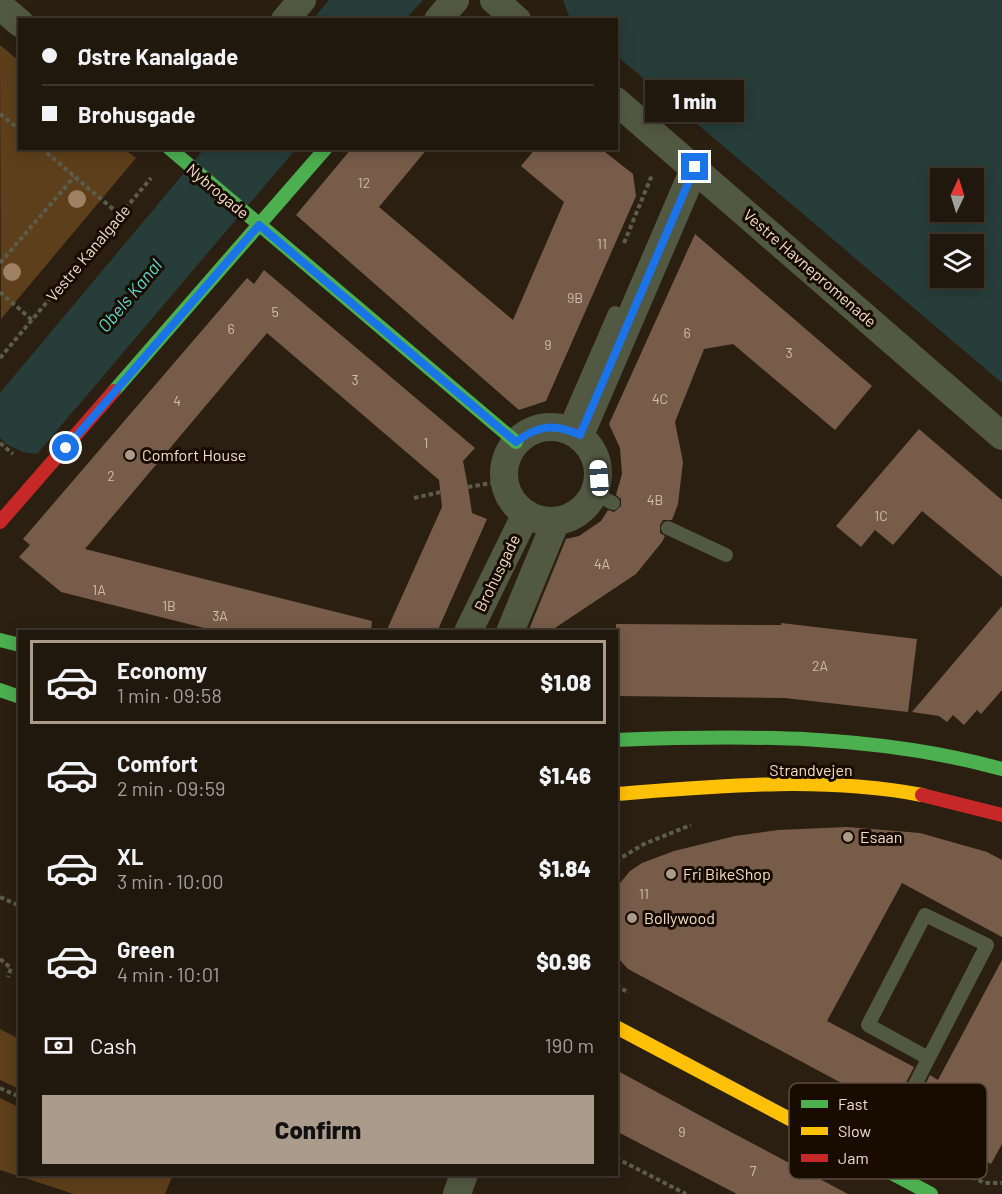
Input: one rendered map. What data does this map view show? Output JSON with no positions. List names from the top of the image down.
{
  "streets": {
    "street": [
      "Nybrogade",
      "Vestre Havnepromenade",
      "Brohusgade",
      "Strandvejen"
    ],
    "path": ["Vestre Kanalgade"]
  },
  "crossings": [
    ["Nybrogade", "Vestre Kanalgade"],
    ["Nybrogade", "Brohusgade"]
  ],
  "water": ["Obels Kanal"],
  "places": [
    "Comfort House",
    "Esaan",
    "Fri BikeShop",
    "Bollywood"
  ],
  "house_numbers": [
    "12",
    "11",
    "9B",
    "5",
    "6",
    "6",
    "9",
    "3",
    "3",
    "4C",
    "4",
    "1",
    "2",
    "4B",
    "1C",
    "4A",
    "1A",
    "1B",
    "3A",
    "2A",
    "11",
    "9",
    "7"
  ],
  "legend": ["Fast", "Slow", "Jam"],
  "north": "top",
  "page": {
    "banner": ["Østre Kanalgade", "Brohusgade"],
    "bubble": "1 min",
    "list": [
      {
        "name": "Economy",
        "note": "1 min · 09:58",
        "value": "$1.08"
      },
      {
        "name": "Comfort",
        "note": "2 min · 09:59",
        "value": "$1.46"
      },
      {
        "name": "XL",
        "note": "3 min · 10:00",
        "value": "$1.84"
      },
      {
        "name": "Green",
        "note": "4 min · 10:01",
        "value": "$0.96"
      }
    ],
    "pay": ["Cash", "190 m"],
    "buttons": "Confirm"
  }
}
